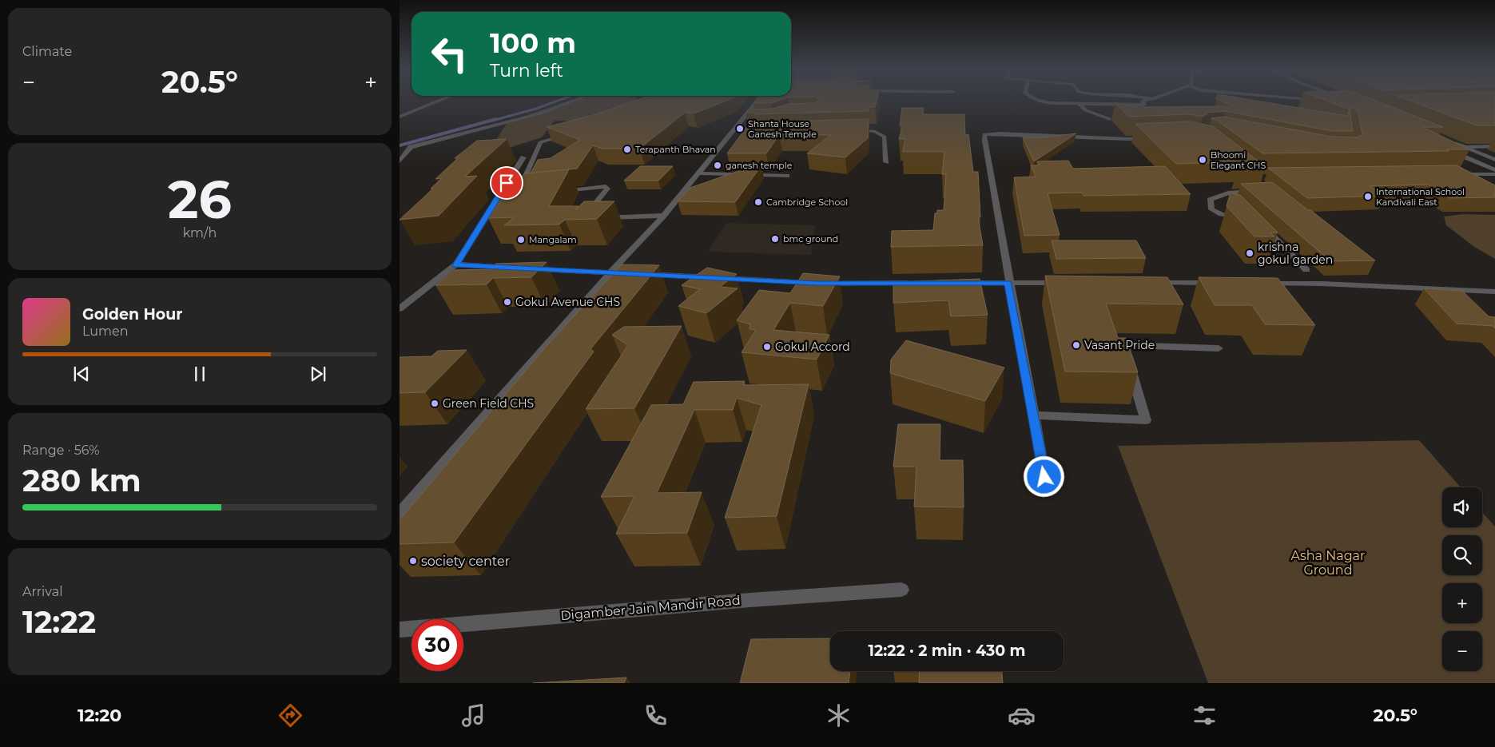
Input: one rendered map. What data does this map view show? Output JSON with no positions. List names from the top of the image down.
{
  "streets": {
    "street": ["Digamber Jain Mandir Road"]
  },
  "parks": ["Asha Nagar Ground"],
  "places": [
    "Shanta House Ganesh Temple",
    "Terapanth Bhavan",
    "Bhoomi Elegant CHS",
    "ganesh temple",
    "International School Kandivali East",
    "Cambridge School",
    "bmc ground",
    "Mangalam",
    "krishna gokul garden",
    "Gokul Avenue CHS",
    "Vasant Pride",
    "Gokul Accord",
    "Green Field CHS",
    "society center"
  ],
  "page": {
    "tile": [
      "Climate",
      ["26", "km/h"],
      ["Range · 56%", "280 km"],
      ["Arrival", "12:22"]
    ],
    "turn": ["100 m", "Turn left"],
    "heat": ["−", "20.5°", "+"],
    "song": ["Golden Hour", "Lumen"],
    "map_buttons": ["+", "−"],
    "limit": "30",
    "trip": "12:22 · 2 min · 430 m",
    "tabs": ["12:20", "20.5°"]
  }
}
